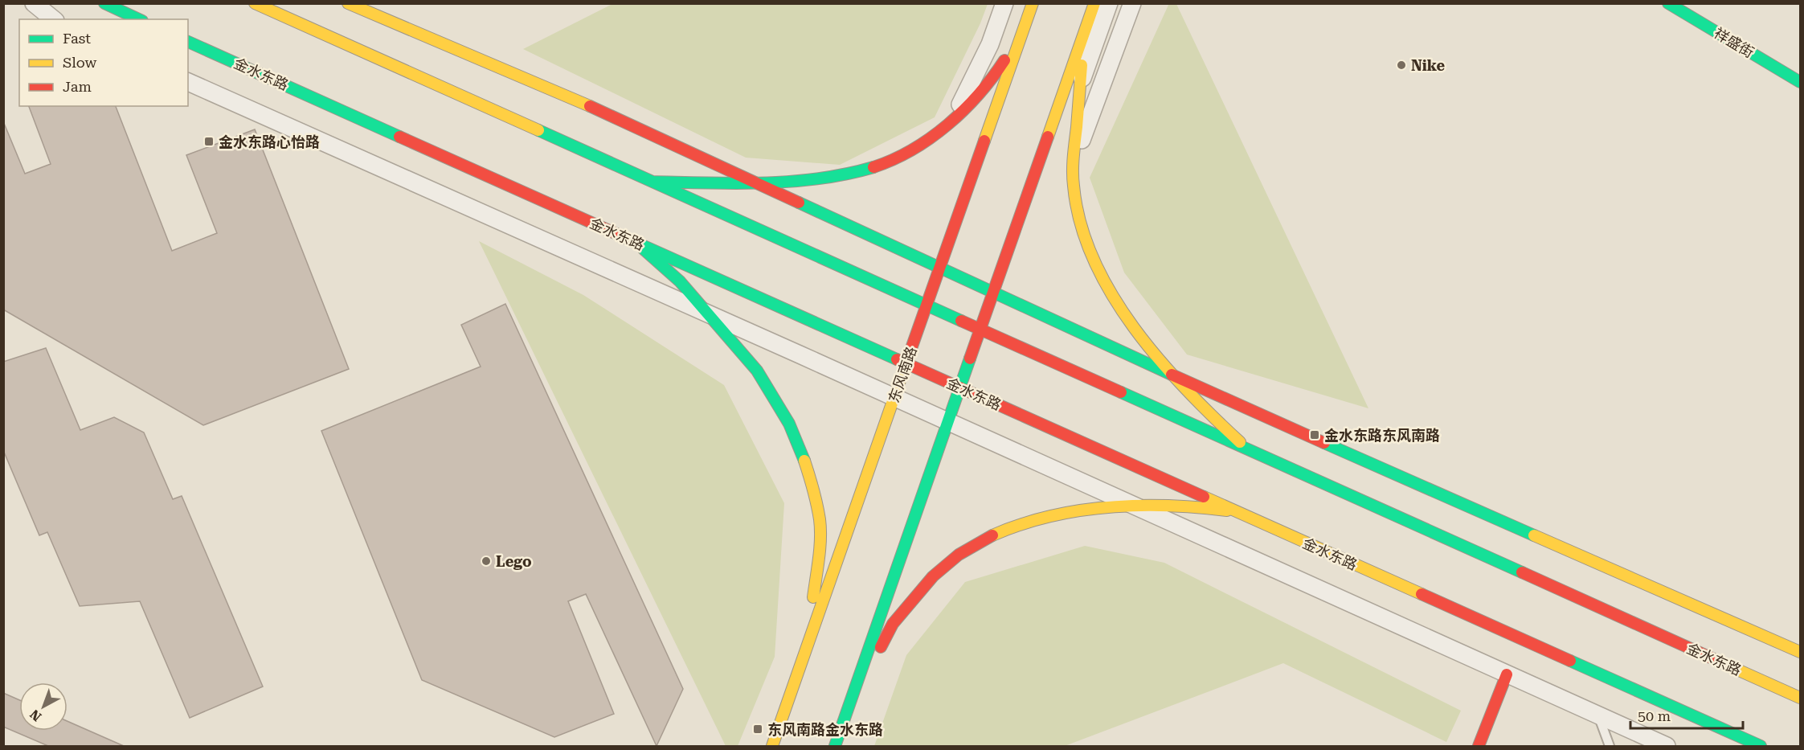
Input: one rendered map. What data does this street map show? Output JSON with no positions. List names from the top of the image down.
{
  "streets": {
    "main road": ["祥盛街", "金水东路", "东风南路"]
  },
  "crossings": [
    ["金水东路", "东风南路"]
  ],
  "places": {
    "other": ["Nike", "Lego"],
    "transit": ["金水东路心怡路", "金水东路东风南路", "东风南路金水东路"]
  },
  "legend": ["Fast", "Slow", "Jam"],
  "scale_bar": "50 m",
  "north": "bottom left"
}
